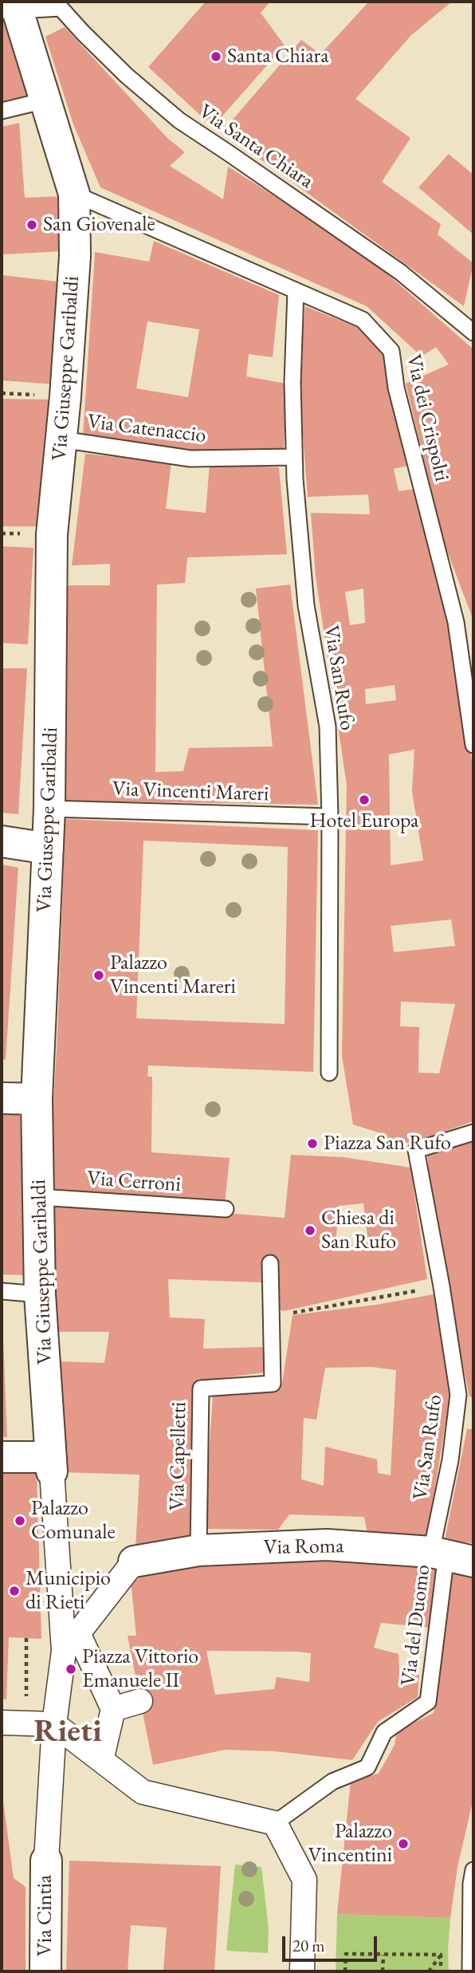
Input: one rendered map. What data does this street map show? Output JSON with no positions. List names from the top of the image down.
{
  "streets": {
    "street": ["Via Giuseppe Garibaldi", "Via Roma", "Via Cintia"],
    "lane": [
      "Via Santa Chiara",
      "Via dei Crispolti",
      "Via Catenaccio",
      "Via San Rufo",
      "Via Vincenti Mareri",
      "Via Cerroni",
      "Via Capelletti",
      "Via del Duomo"
    ]
  },
  "crossings": [
    ["Via Santa Chiara", "Via Giuseppe Garibaldi"],
    ["Via Giuseppe Garibaldi", "Via dei Crispolti"],
    ["Via Giuseppe Garibaldi", "Via Catenaccio"],
    ["Via Giuseppe Garibaldi", "Via Vincenti Mareri"],
    ["Via Giuseppe Garibaldi", "Via Cerroni"],
    ["Via dei Crispolti", "Via San Rufo"],
    ["Via Catenaccio", "Via San Rufo"],
    ["Via San Rufo", "Via Vincenti Mareri"],
    ["Via San Rufo", "Via Roma"],
    ["Via San Rufo", "Via del Duomo"],
    ["Via Capelletti", "Via Roma"],
    ["Via Roma", "Via del Duomo"]
  ],
  "districts": ["Rieti"],
  "places": [
    "Santa Chiara",
    "San Giovenale",
    "Hotel Europa",
    "Palazzo Vincenti Mareri",
    "Piazza San Rufo",
    "Chiesa di San Rufo",
    "Palazzo Comunale",
    "Municipio di Rieti",
    "Piazza Vittorio Emanuele II",
    "Palazzo Vincentini"
  ],
  "scale_bar": "20 m"
}
